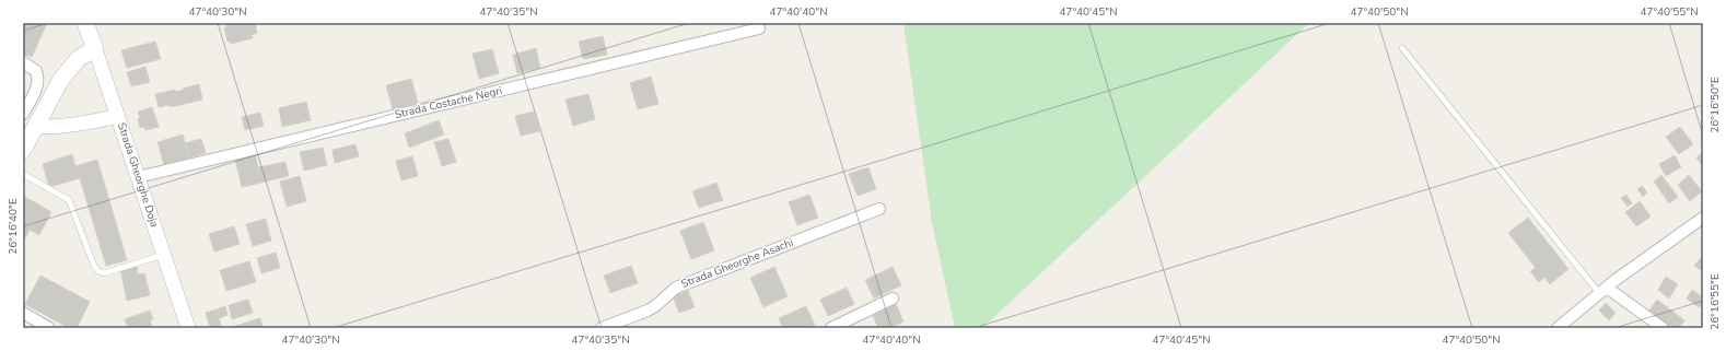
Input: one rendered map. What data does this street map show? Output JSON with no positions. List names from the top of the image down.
{
  "streets": {
    "main road": ["Strada Gheorghe Doja"],
    "street": ["Strada Costache Negri", "Strada Gheorghe Asachi"]
  },
  "crossings": [
    ["Strada Costache Negri", "Strada Gheorghe Doja"]
  ],
  "coordinates": [
    "47°40'30\"N",
    "47°40'35\"N",
    "47°40'40\"N",
    "47°40'45\"N",
    "47°40'50\"N",
    "47°40'55\"N",
    "26°16'50\"E",
    "26°16'40\"E",
    "26°16'55\"E"
  ]
}
